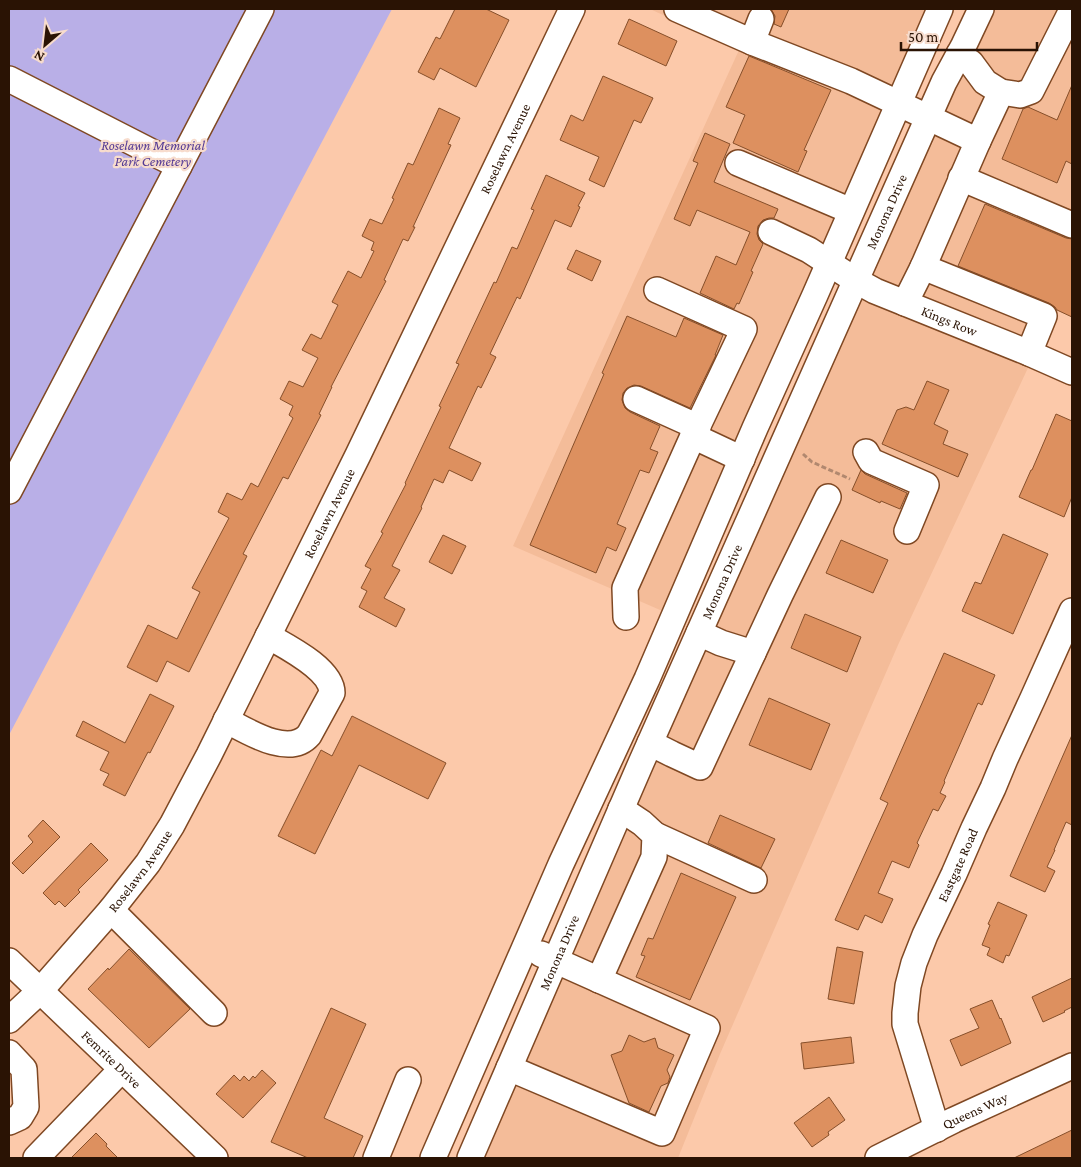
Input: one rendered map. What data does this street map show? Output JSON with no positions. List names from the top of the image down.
{
  "streets": {
    "street": [
      "Roselawn Avenue",
      "Monona Drive",
      "Kings Row",
      "Eastgate Road",
      "Femrite Drive",
      "Queens Way"
    ]
  },
  "crossings": [
    ["Roselawn Avenue", "Femrite Drive"],
    ["Monona Drive", "Kings Row"],
    ["Eastgate Road", "Queens Way"]
  ],
  "parks": ["Roselawn Memorial Park Cemetery"],
  "scale_bar": "50 m",
  "north": "bottom left"
}
